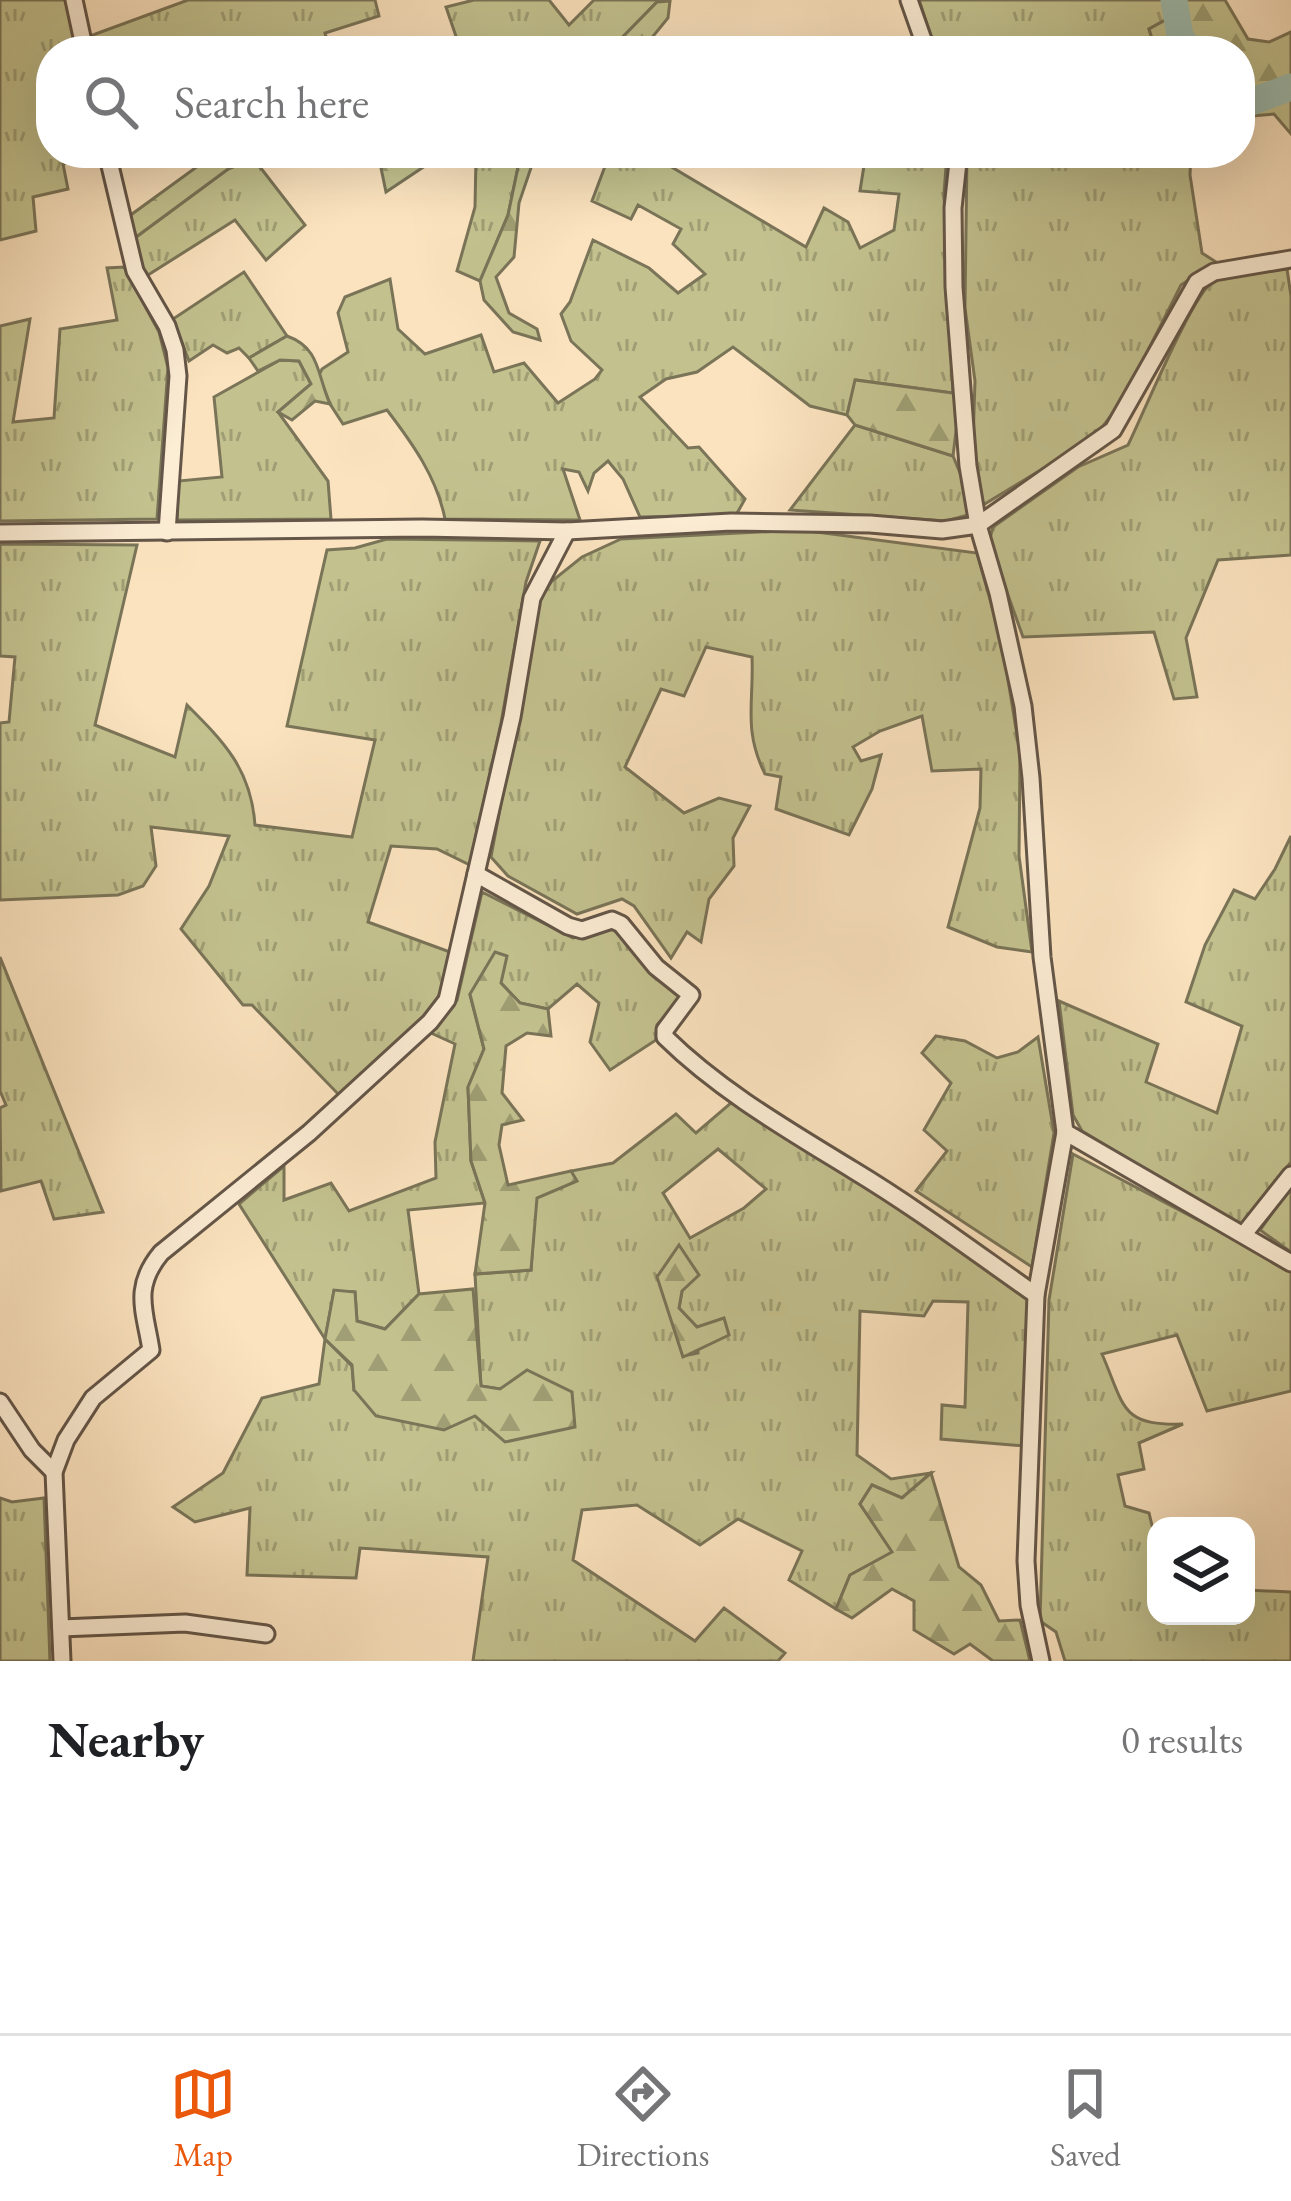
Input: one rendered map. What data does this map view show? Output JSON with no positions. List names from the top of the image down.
{
  "page": {
    "search": "Search here",
    "heading": ["Nearby", "0 results"],
    "nav": ["Map", "Directions", "Saved"]
  }
}
